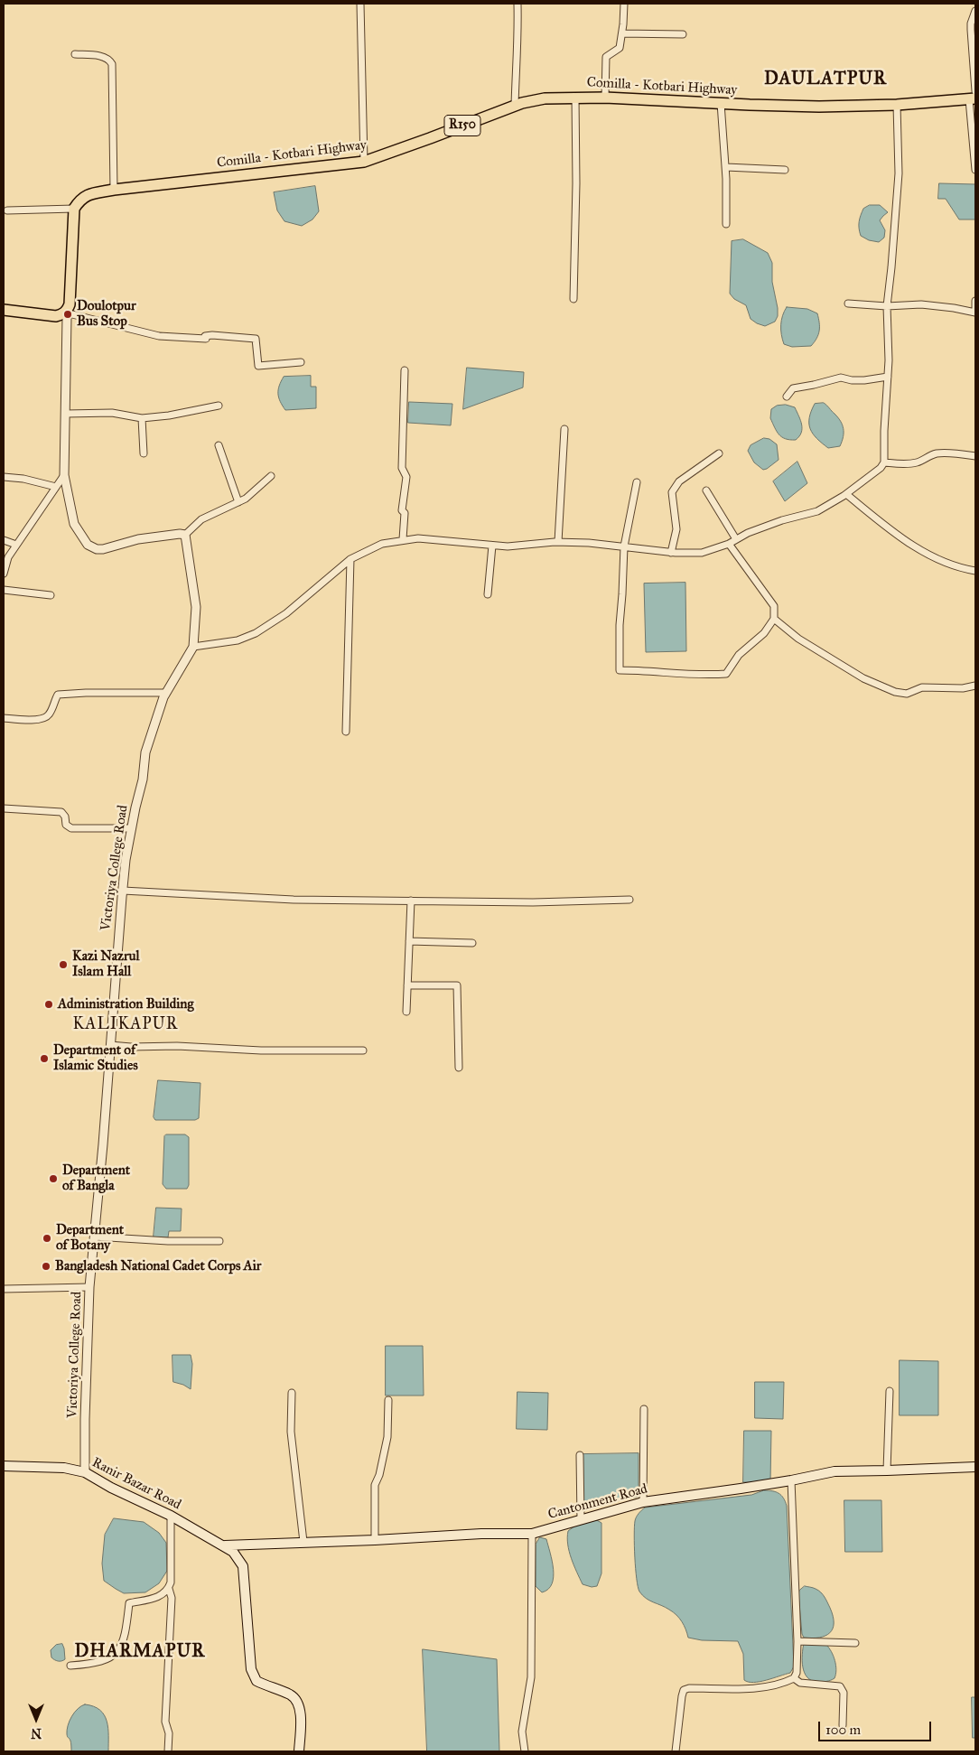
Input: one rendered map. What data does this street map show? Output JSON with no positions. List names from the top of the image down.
{
  "streets": {
    "main road": [
      "Comilla - Kotbari Highway",
      "R150",
      "Ranir Bazar Road",
      "Cantonment Road"
    ],
    "street": ["Victoriya College Road"]
  },
  "crossings": [
    ["Victoriya College Road", "Ranir Bazar Road"],
    ["Ranir Bazar Road", "Cantonment Road"]
  ],
  "districts": ["DAULATPUR", "KALIKAPUR", "DHARMAPUR"],
  "places": [
    "Doulotpur Bus Stop",
    "Kazi Nazrul Islam Hall",
    "Administration Building",
    "Department of Islamic Studies",
    "Department of Bangla",
    "Department of Botany",
    "Bangladesh National Cadet Corps Air"
  ],
  "scale_bar": "100 m",
  "north": "bottom"
}
